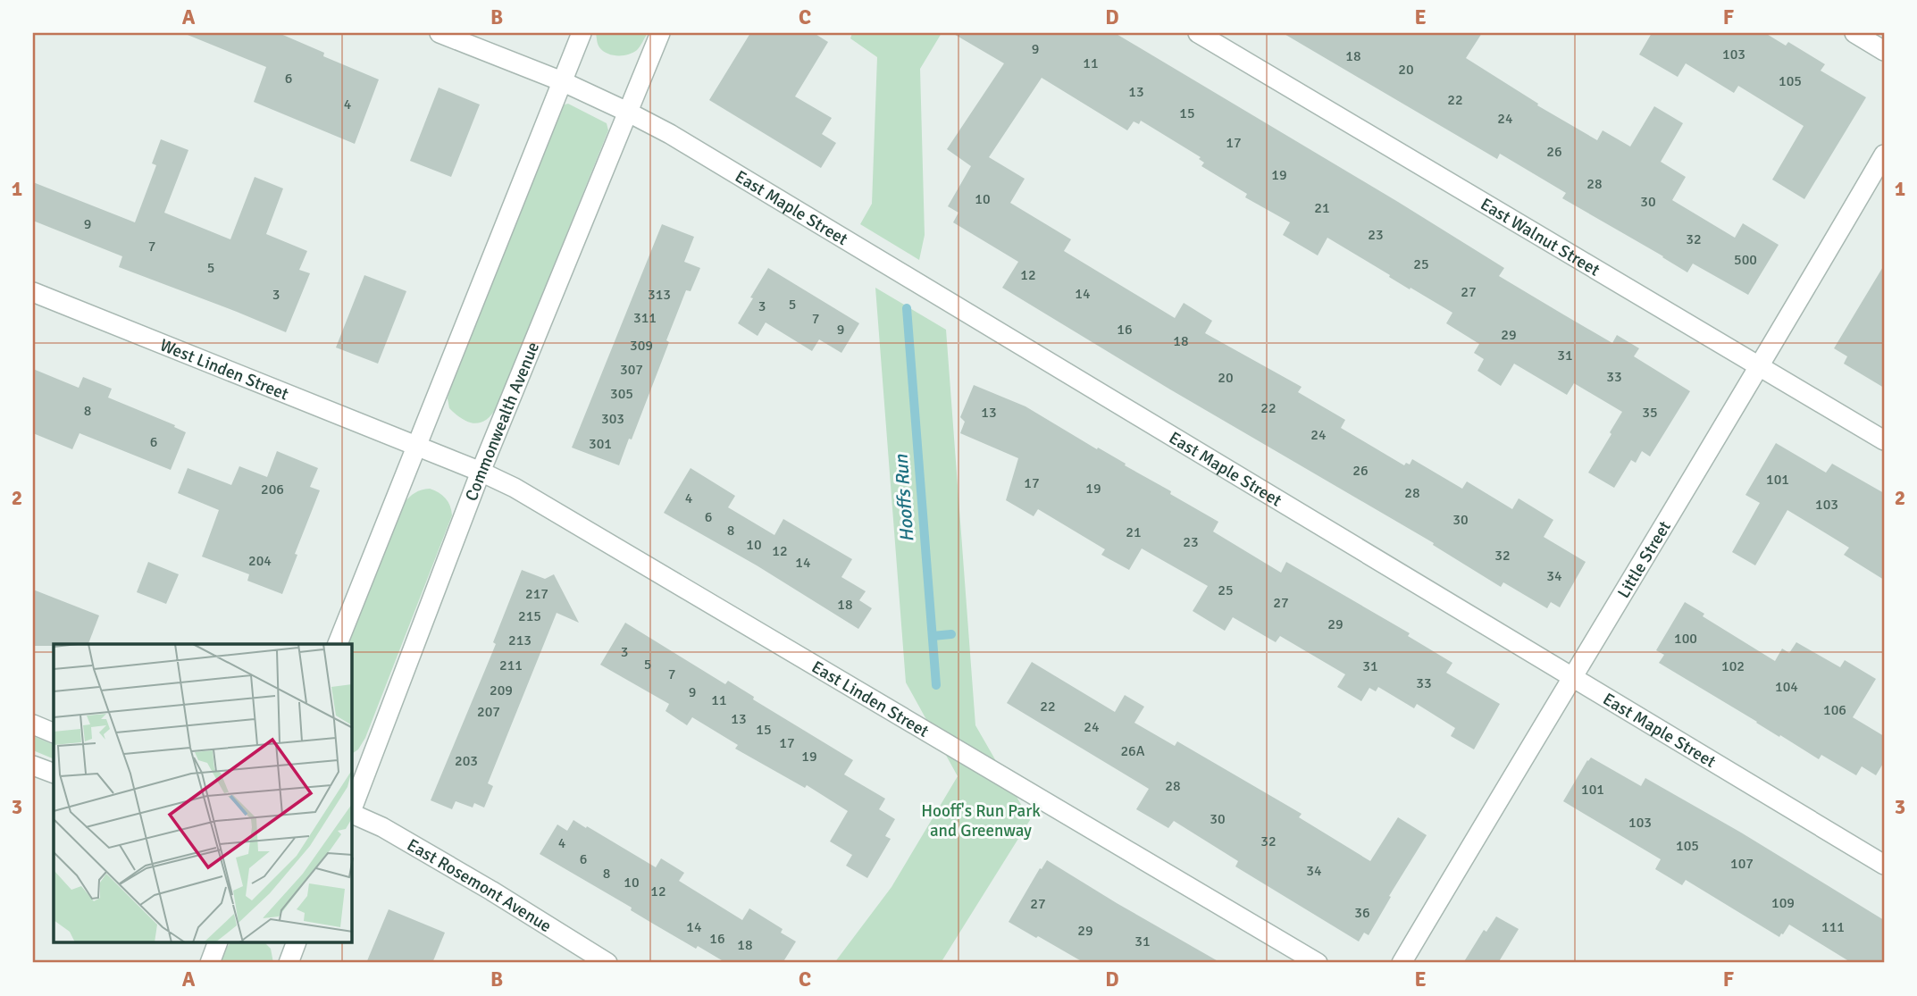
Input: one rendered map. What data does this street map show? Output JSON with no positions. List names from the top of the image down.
{
  "streets": {
    "street": [
      "East Maple Street",
      "East Walnut Street",
      "West Linden Street",
      "Commonwealth Avenue",
      "Little Street",
      "East Linden Street",
      "East Rosemont Avenue"
    ]
  },
  "crossings": [
    ["East Maple Street", "Commonwealth Avenue"],
    ["East Maple Street", "Little Street"],
    ["East Walnut Street", "Little Street"],
    ["West Linden Street", "East Linden Street"],
    ["Commonwealth Avenue", "East Linden Street"]
  ],
  "water": ["Hooffs Run"],
  "parks": ["Hooff's Run Park and Greenway"],
  "house_numbers": [
    "9",
    "103",
    "18",
    "11",
    "20",
    "6",
    "105",
    "13",
    "22",
    "4",
    "15",
    "24",
    "17",
    "26",
    "19",
    "28",
    "10",
    "30",
    "21",
    "9",
    "23",
    "32",
    "7",
    "500",
    "25",
    "5",
    "12",
    "27",
    "14",
    "3",
    "313",
    "5",
    "3",
    "311",
    "7",
    "9",
    "16",
    "29",
    "18",
    "309",
    "31",
    "307",
    "33",
    "20",
    "305",
    "22",
    "8",
    "13",
    "35",
    "303",
    "24",
    "6",
    "301",
    "26",
    "101",
    "17",
    "19",
    "206",
    "28",
    "4",
    "103",
    "6",
    "30",
    "8",
    "21",
    "23",
    "10",
    "12",
    "32",
    "204",
    "14",
    "34",
    "25",
    "217",
    "27",
    "18",
    "215",
    "29",
    "100",
    "213",
    "3",
    "5",
    "211",
    "31",
    "102",
    "7",
    "33",
    "104",
    "209",
    "9",
    "11",
    "22",
    "106",
    "207",
    "13",
    "24",
    "15",
    "17",
    "26A",
    "19",
    "203",
    "28",
    "101",
    "30",
    "103",
    "32",
    "4",
    "105",
    "6",
    "107",
    "34",
    "8",
    "10",
    "12",
    "109",
    "27",
    "36",
    "14",
    "111",
    "29",
    "16",
    "31",
    "18"
  ],
  "grid": {
    "columns": [
      "A",
      "B",
      "C",
      "D",
      "E",
      "F"
    ],
    "rows": ["1", "2", "3"]
  }
}
